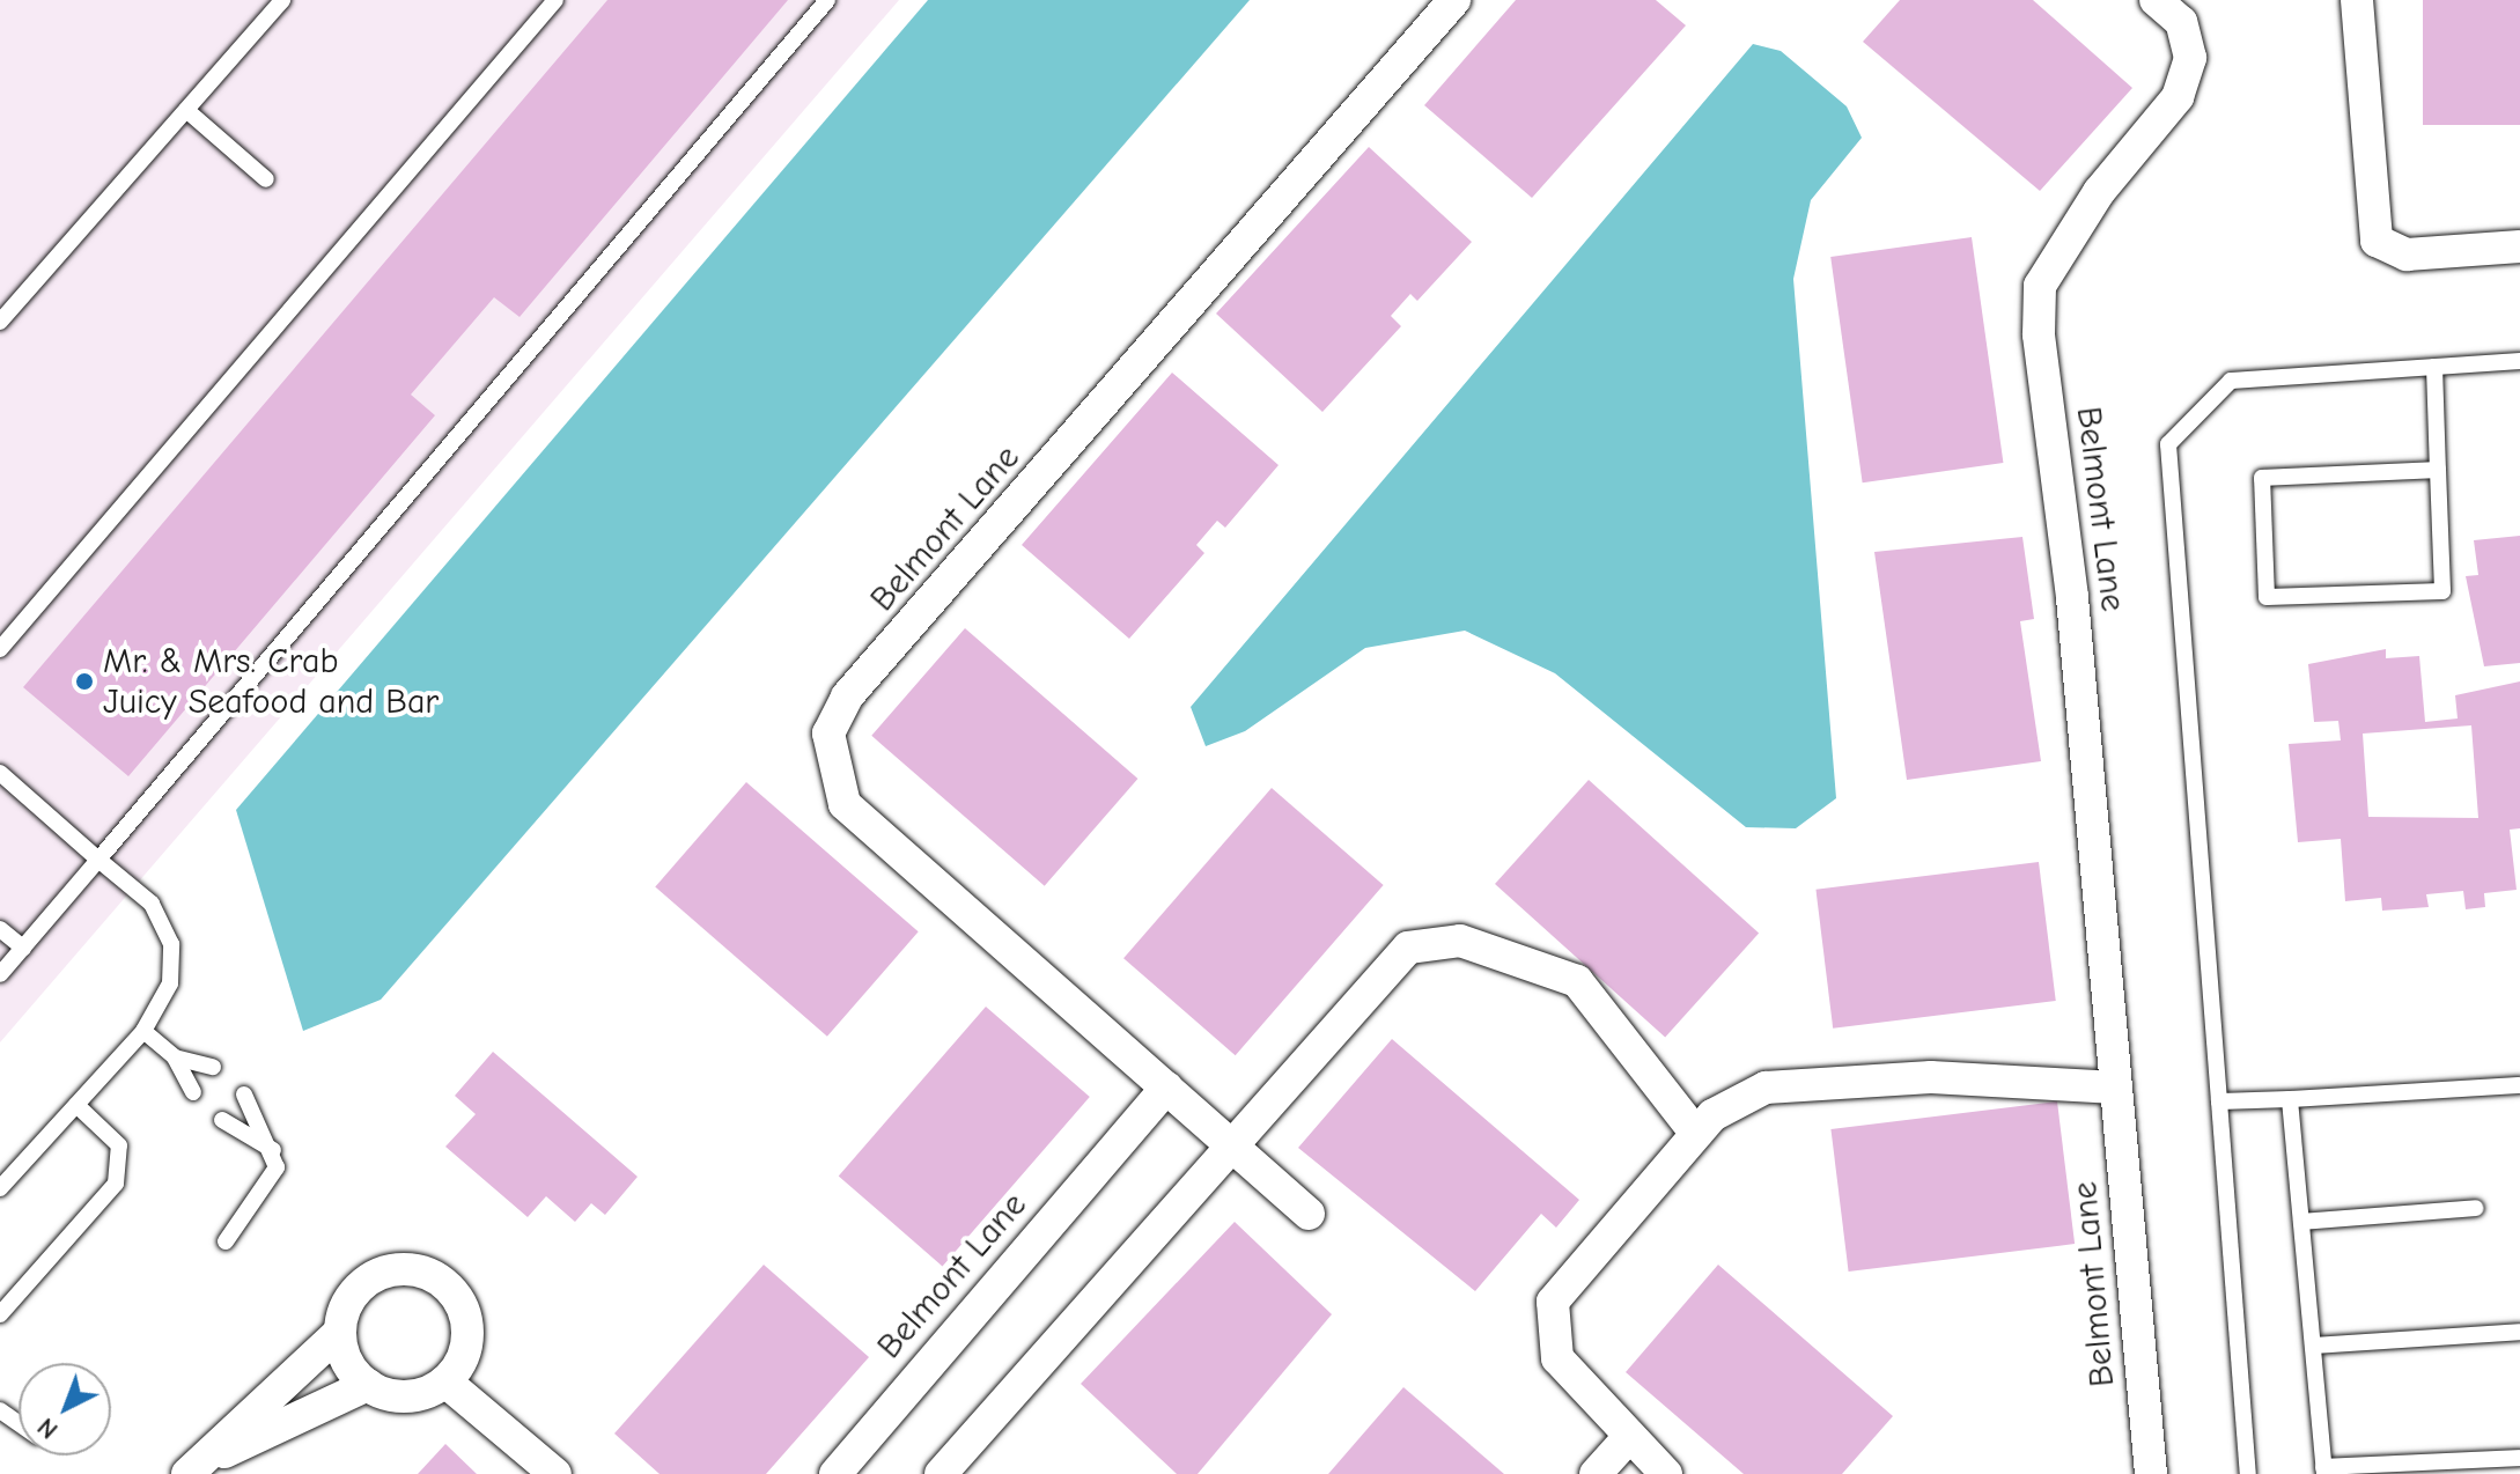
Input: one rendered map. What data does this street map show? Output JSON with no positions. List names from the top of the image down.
{
  "streets": {
    "street": ["Belmont Lane"]
  },
  "places": ["Mr. & Mrs. Crab Juicy Seafood and Bar"],
  "north": "bottom left"
}
